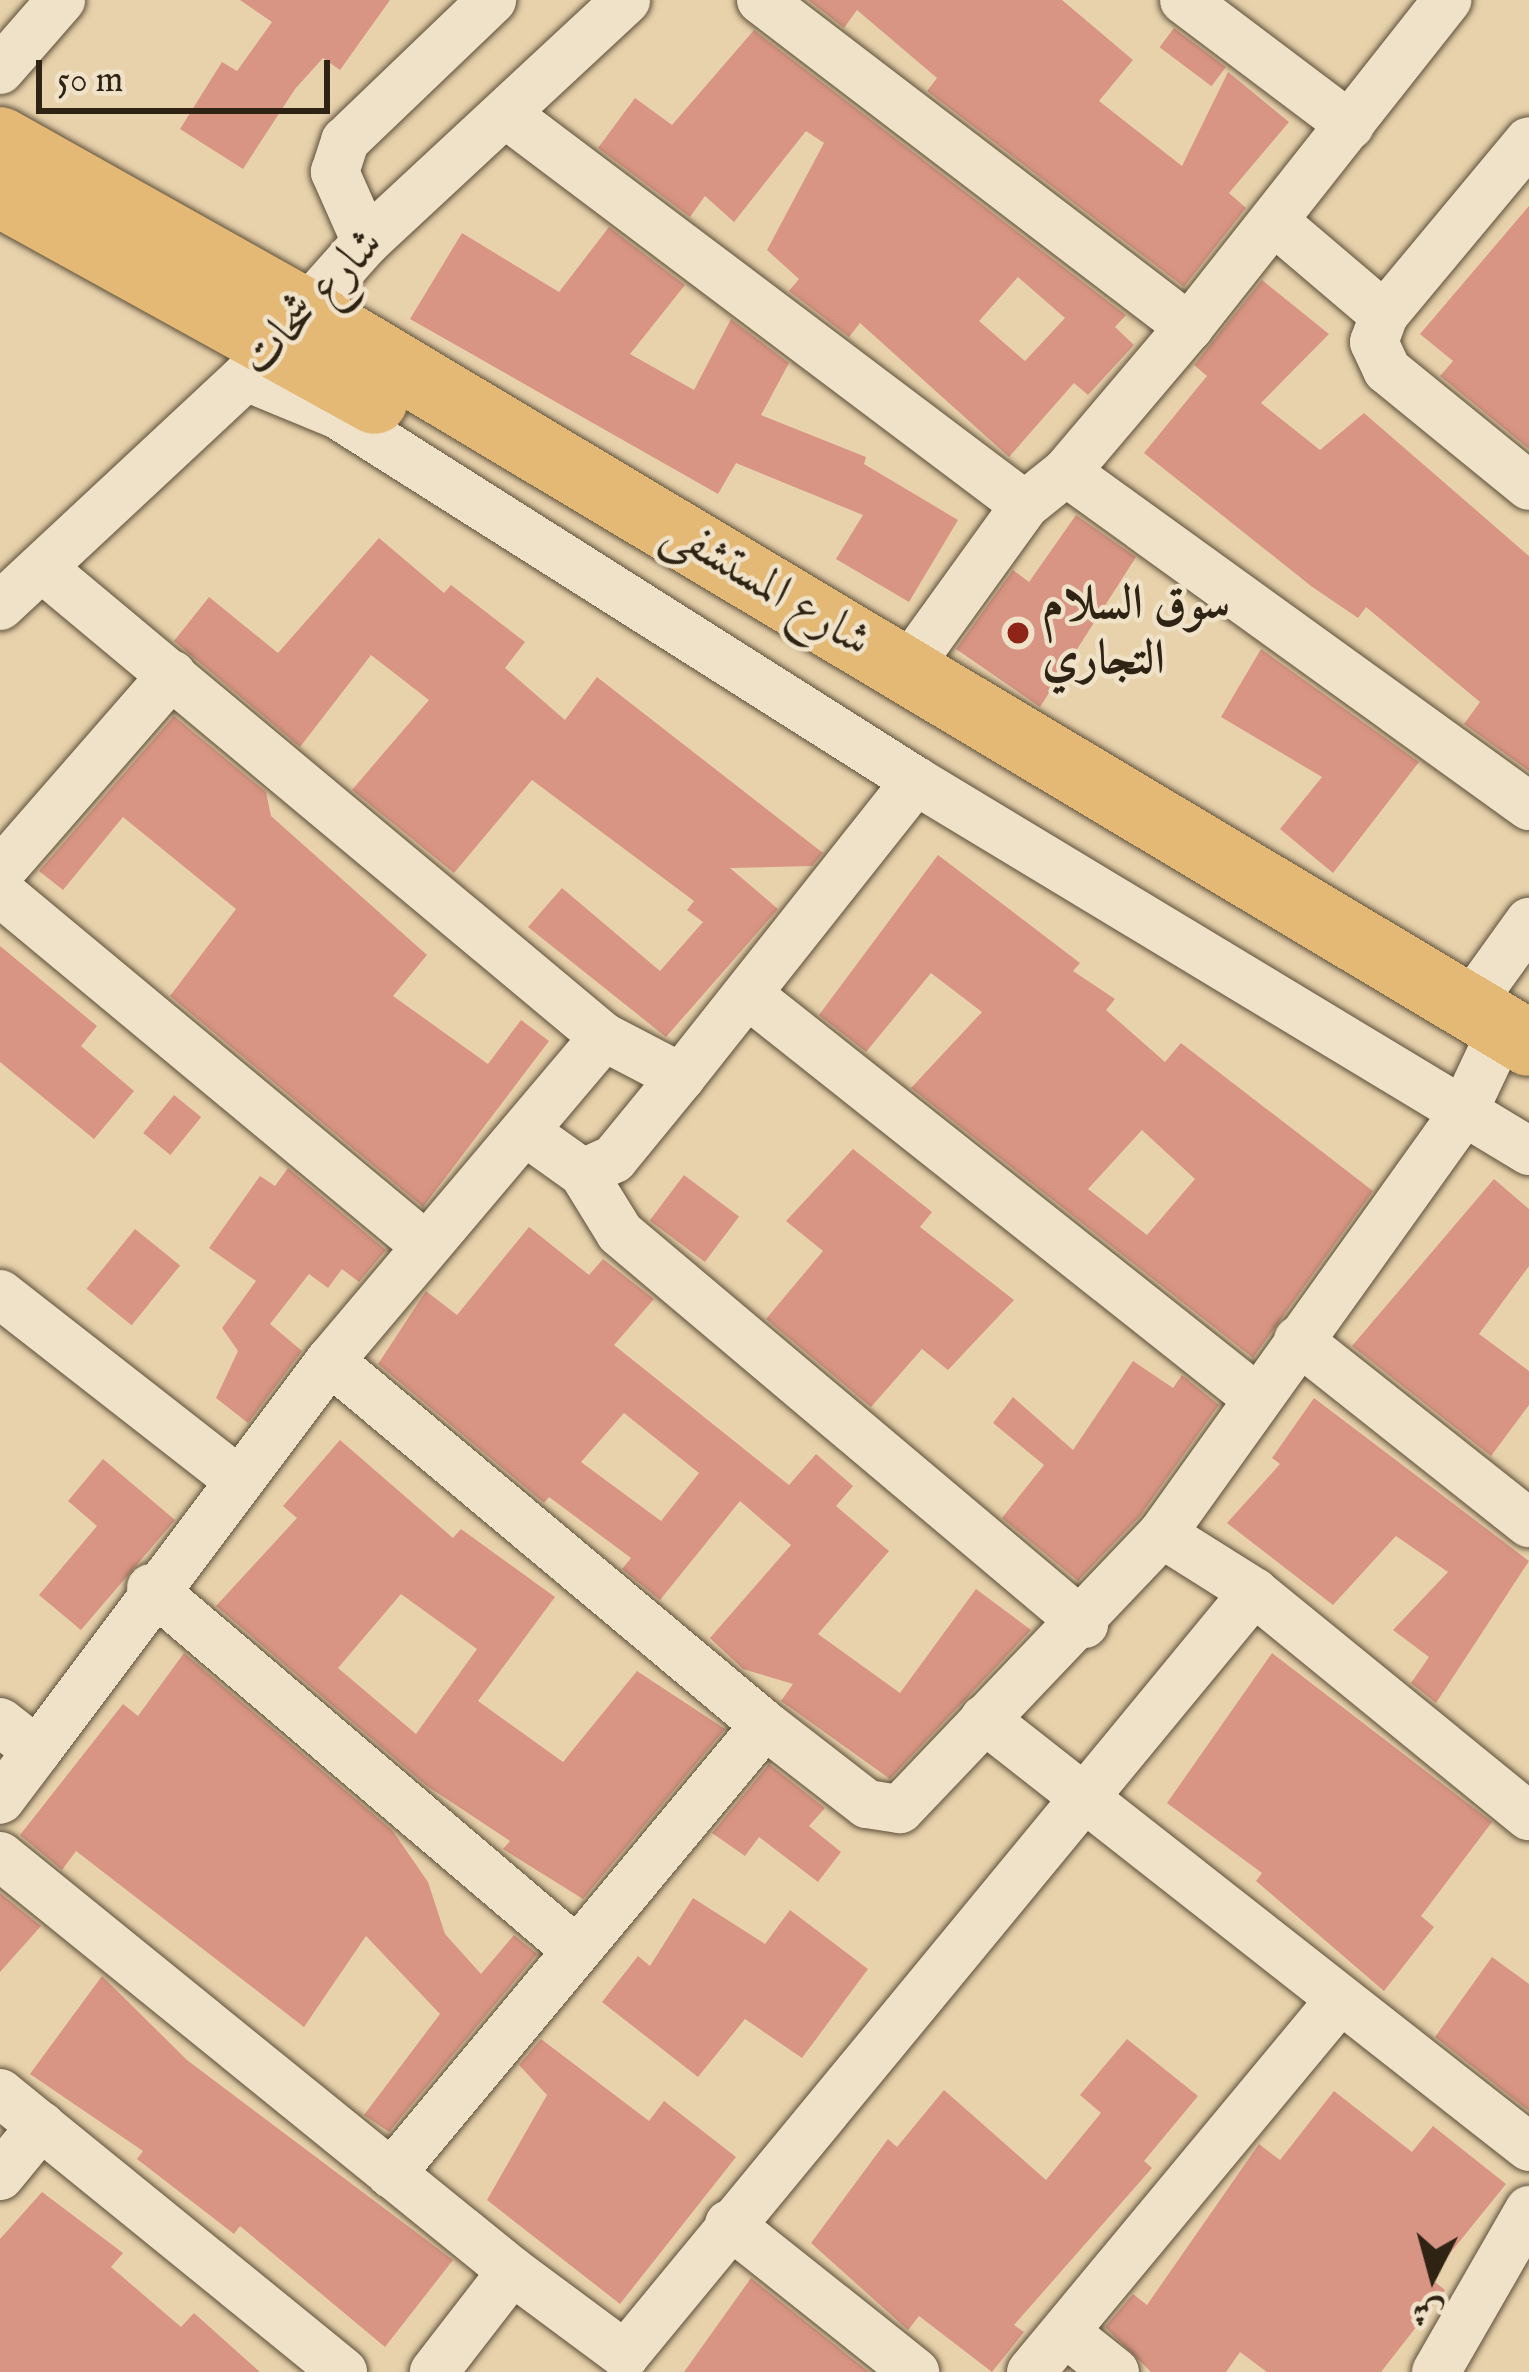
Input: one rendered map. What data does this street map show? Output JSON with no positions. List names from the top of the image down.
{
  "streets": {
    "main road": ["شارع المستشفى"],
    "street": ["شارع شحات"]
  },
  "crossings": [
    ["شارع شحات", "شارع المستشفى"]
  ],
  "places": ["سوق السلام التجاري"],
  "scale_bar": "50 m",
  "north": "bottom"
}
